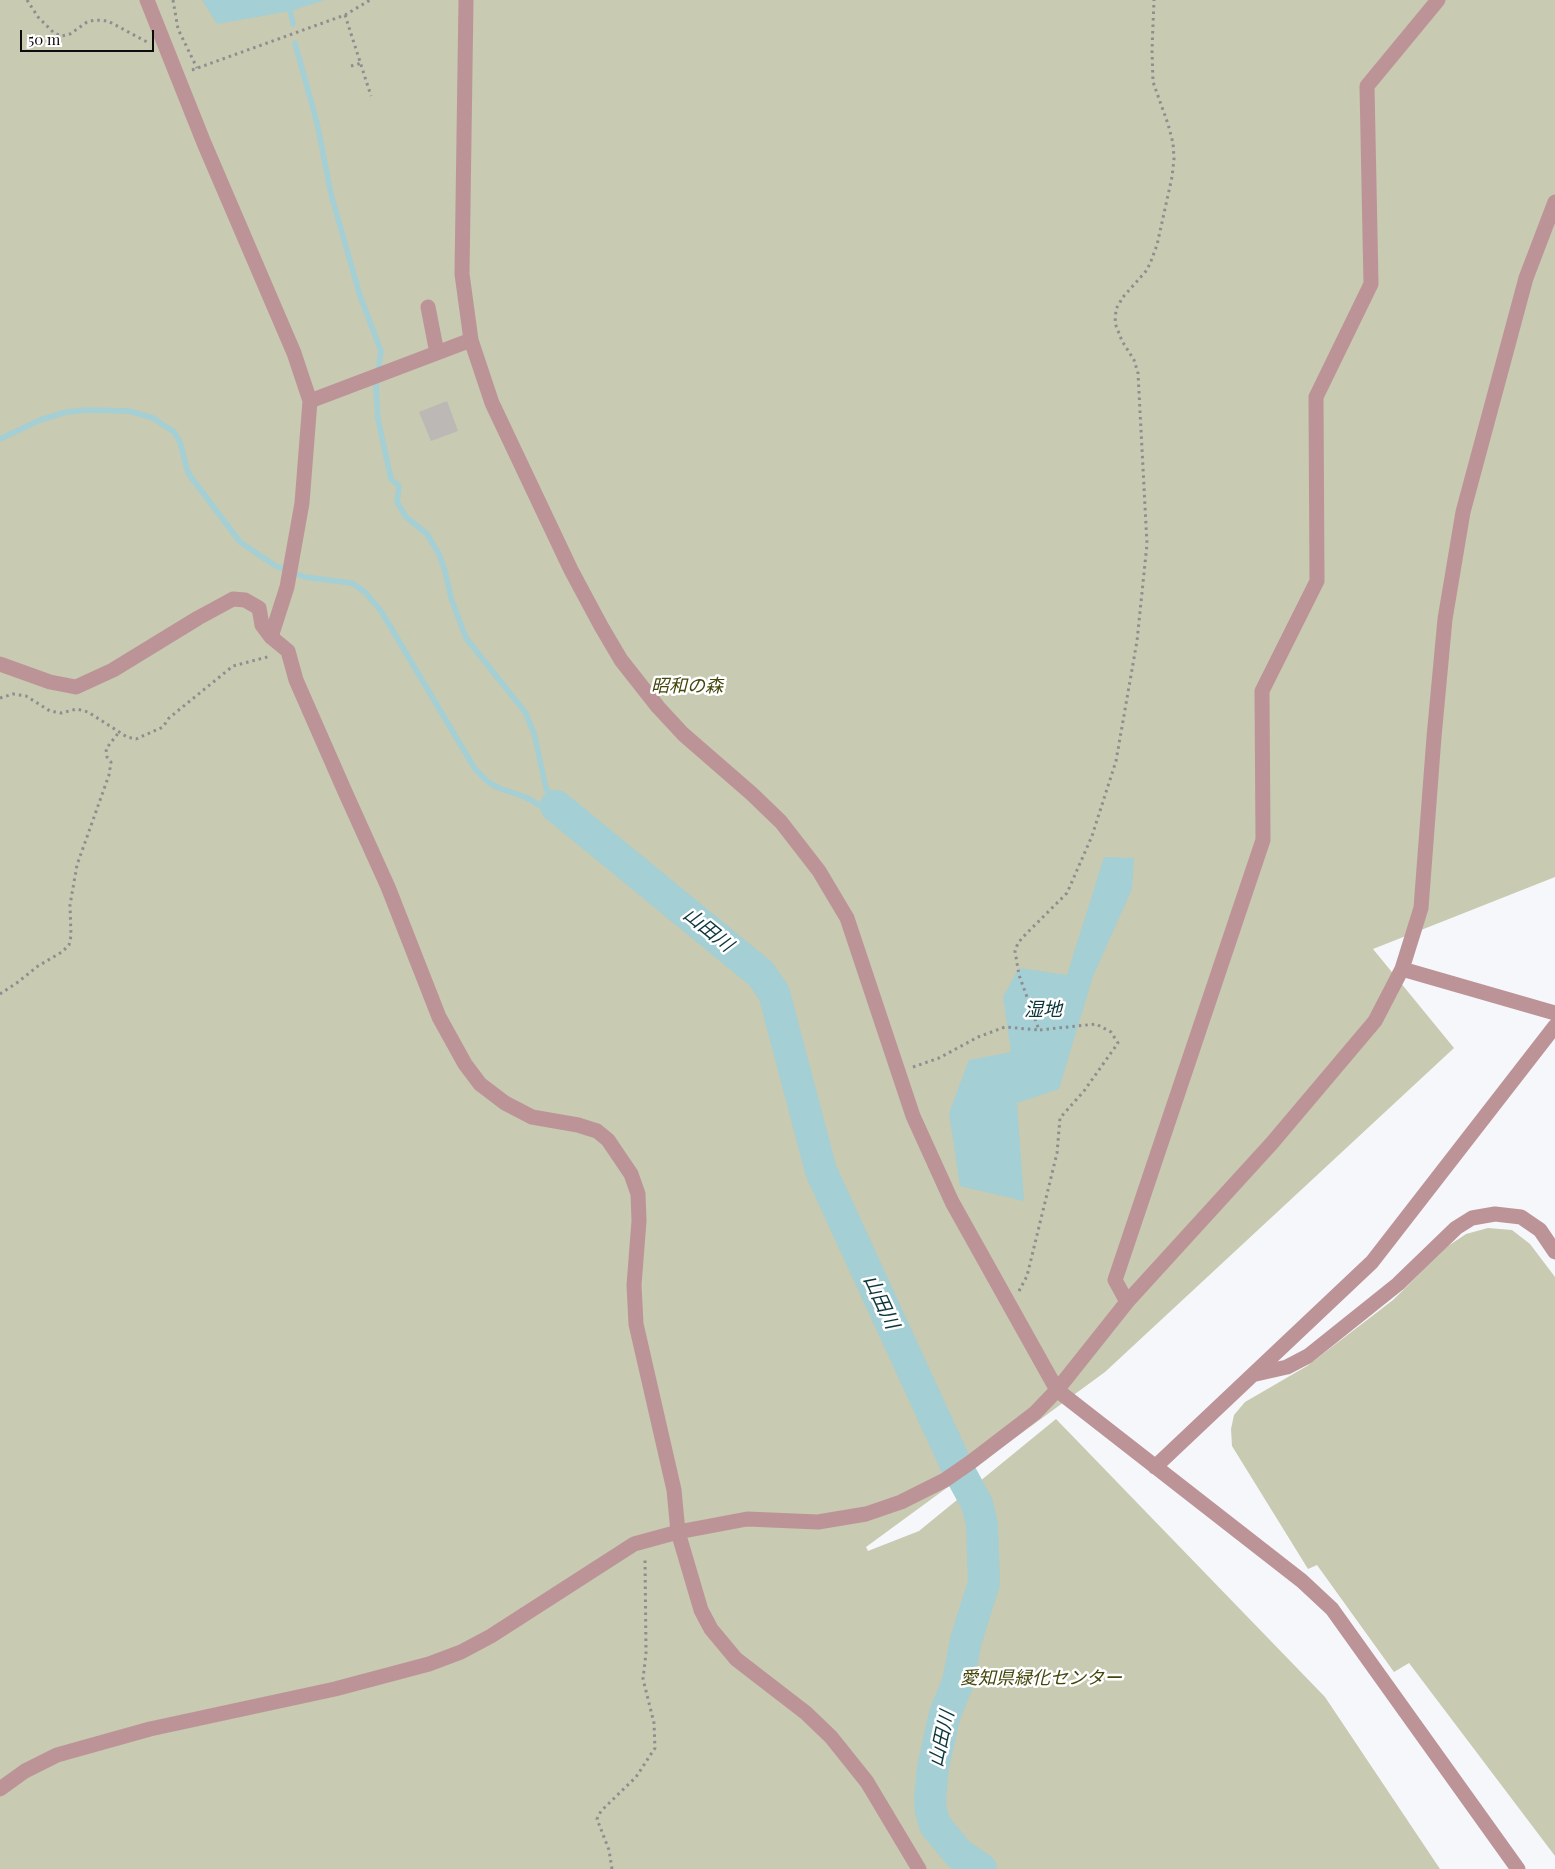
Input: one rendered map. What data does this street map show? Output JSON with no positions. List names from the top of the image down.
{
  "water": ["山田川", "湿地"],
  "parks": ["昭和の森", "愛知県緑化センター"],
  "scale_bar": "50 m"
}
